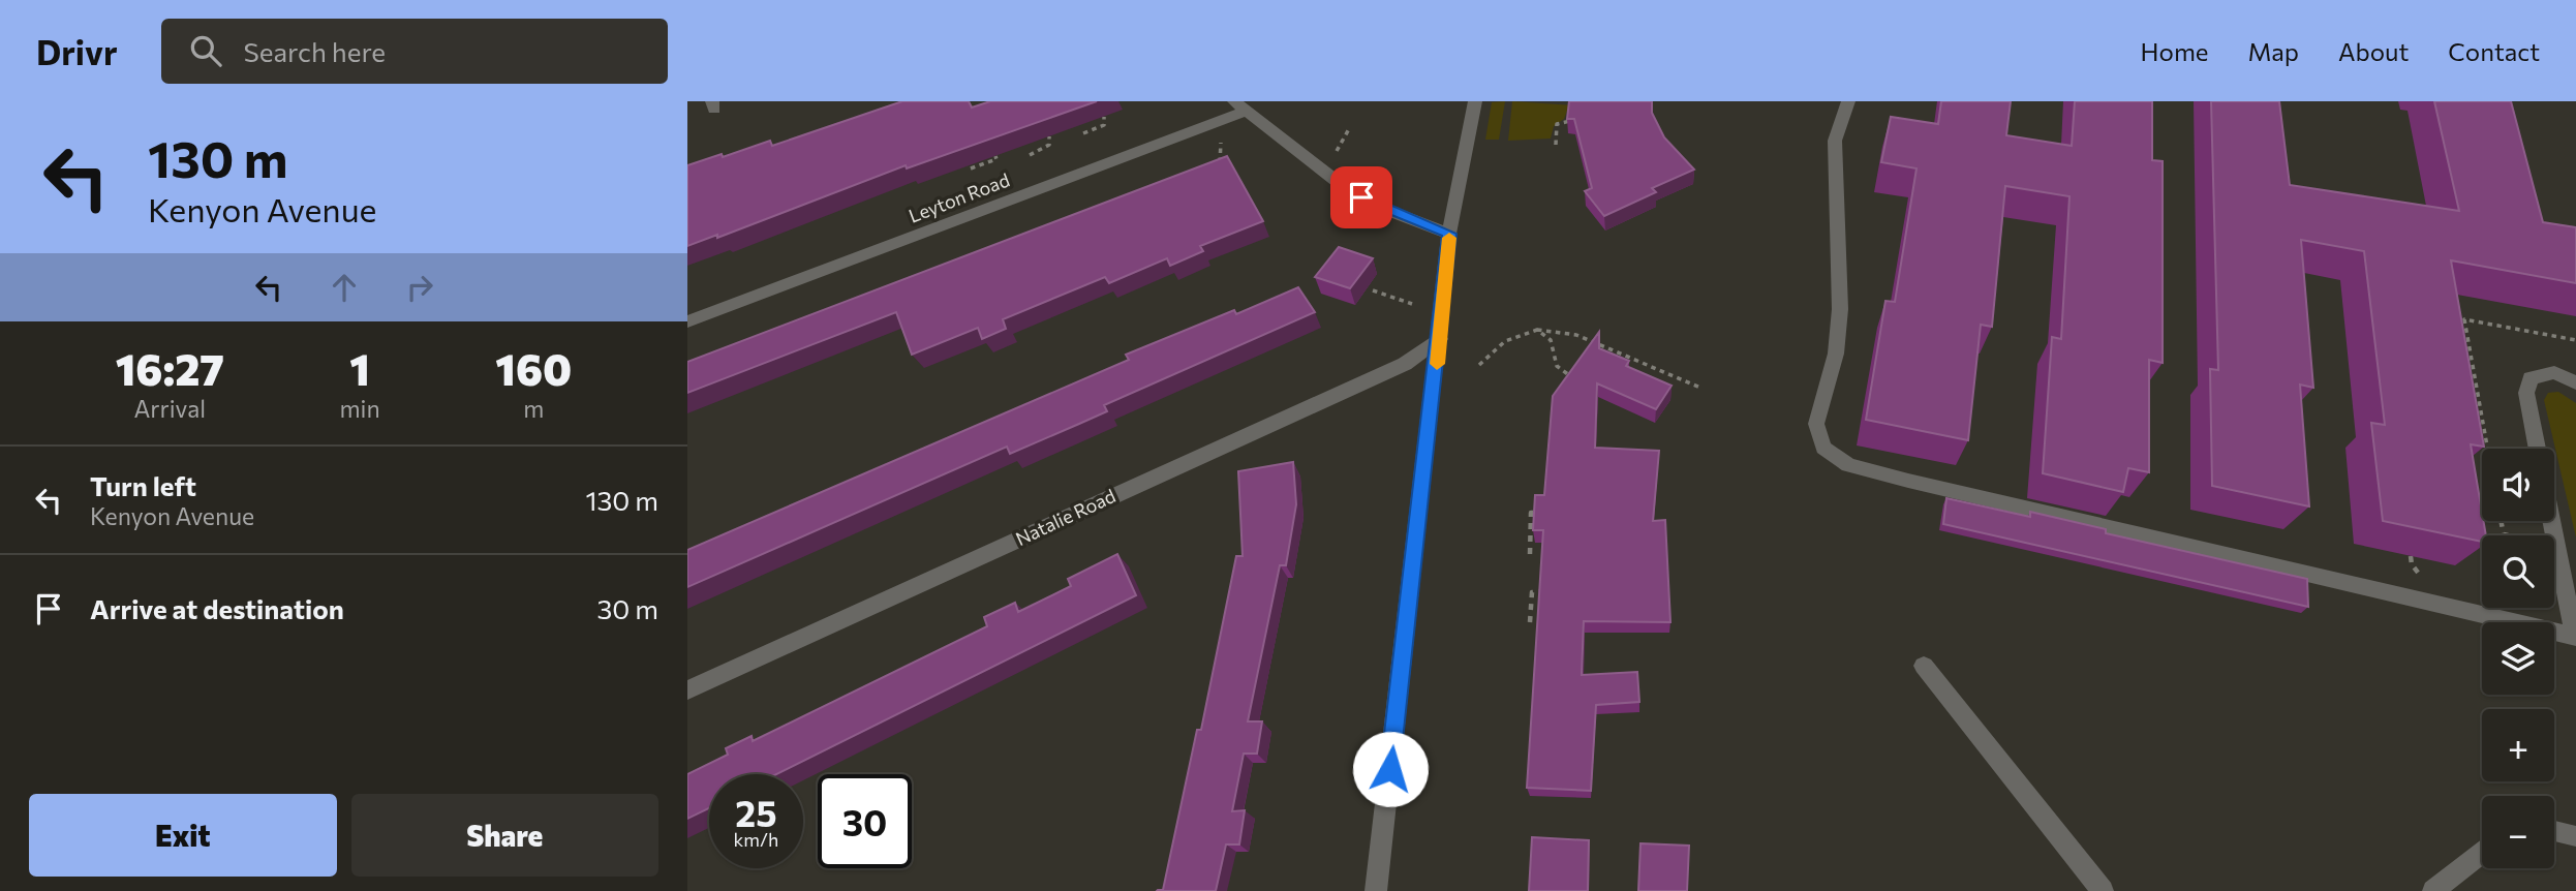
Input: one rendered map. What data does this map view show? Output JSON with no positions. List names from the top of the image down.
{
  "streets": {
    "street": ["Leyton Road", "Natalie Road"]
  },
  "page": {
    "header": "Drivr",
    "search": "Search here",
    "nav": [
      "Home",
      "Map",
      "About",
      "Contact"
    ],
    "turn": ["130 m", "Kenyon Avenue"],
    "eta": [
      "16:27",
      "Arrival",
      "1",
      "min",
      "160",
      "m"
    ],
    "list": [
      {
        "name": "Turn left",
        "note": "Kenyon Avenue",
        "value": "130 m"
      },
      {
        "name": "Arrive at destination",
        "value": "30 m"
      }
    ],
    "map_buttons": ["+", "−"],
    "speed": "25 km/h",
    "limit": "30",
    "buttons": ["Exit", "Share"]
  }
}
